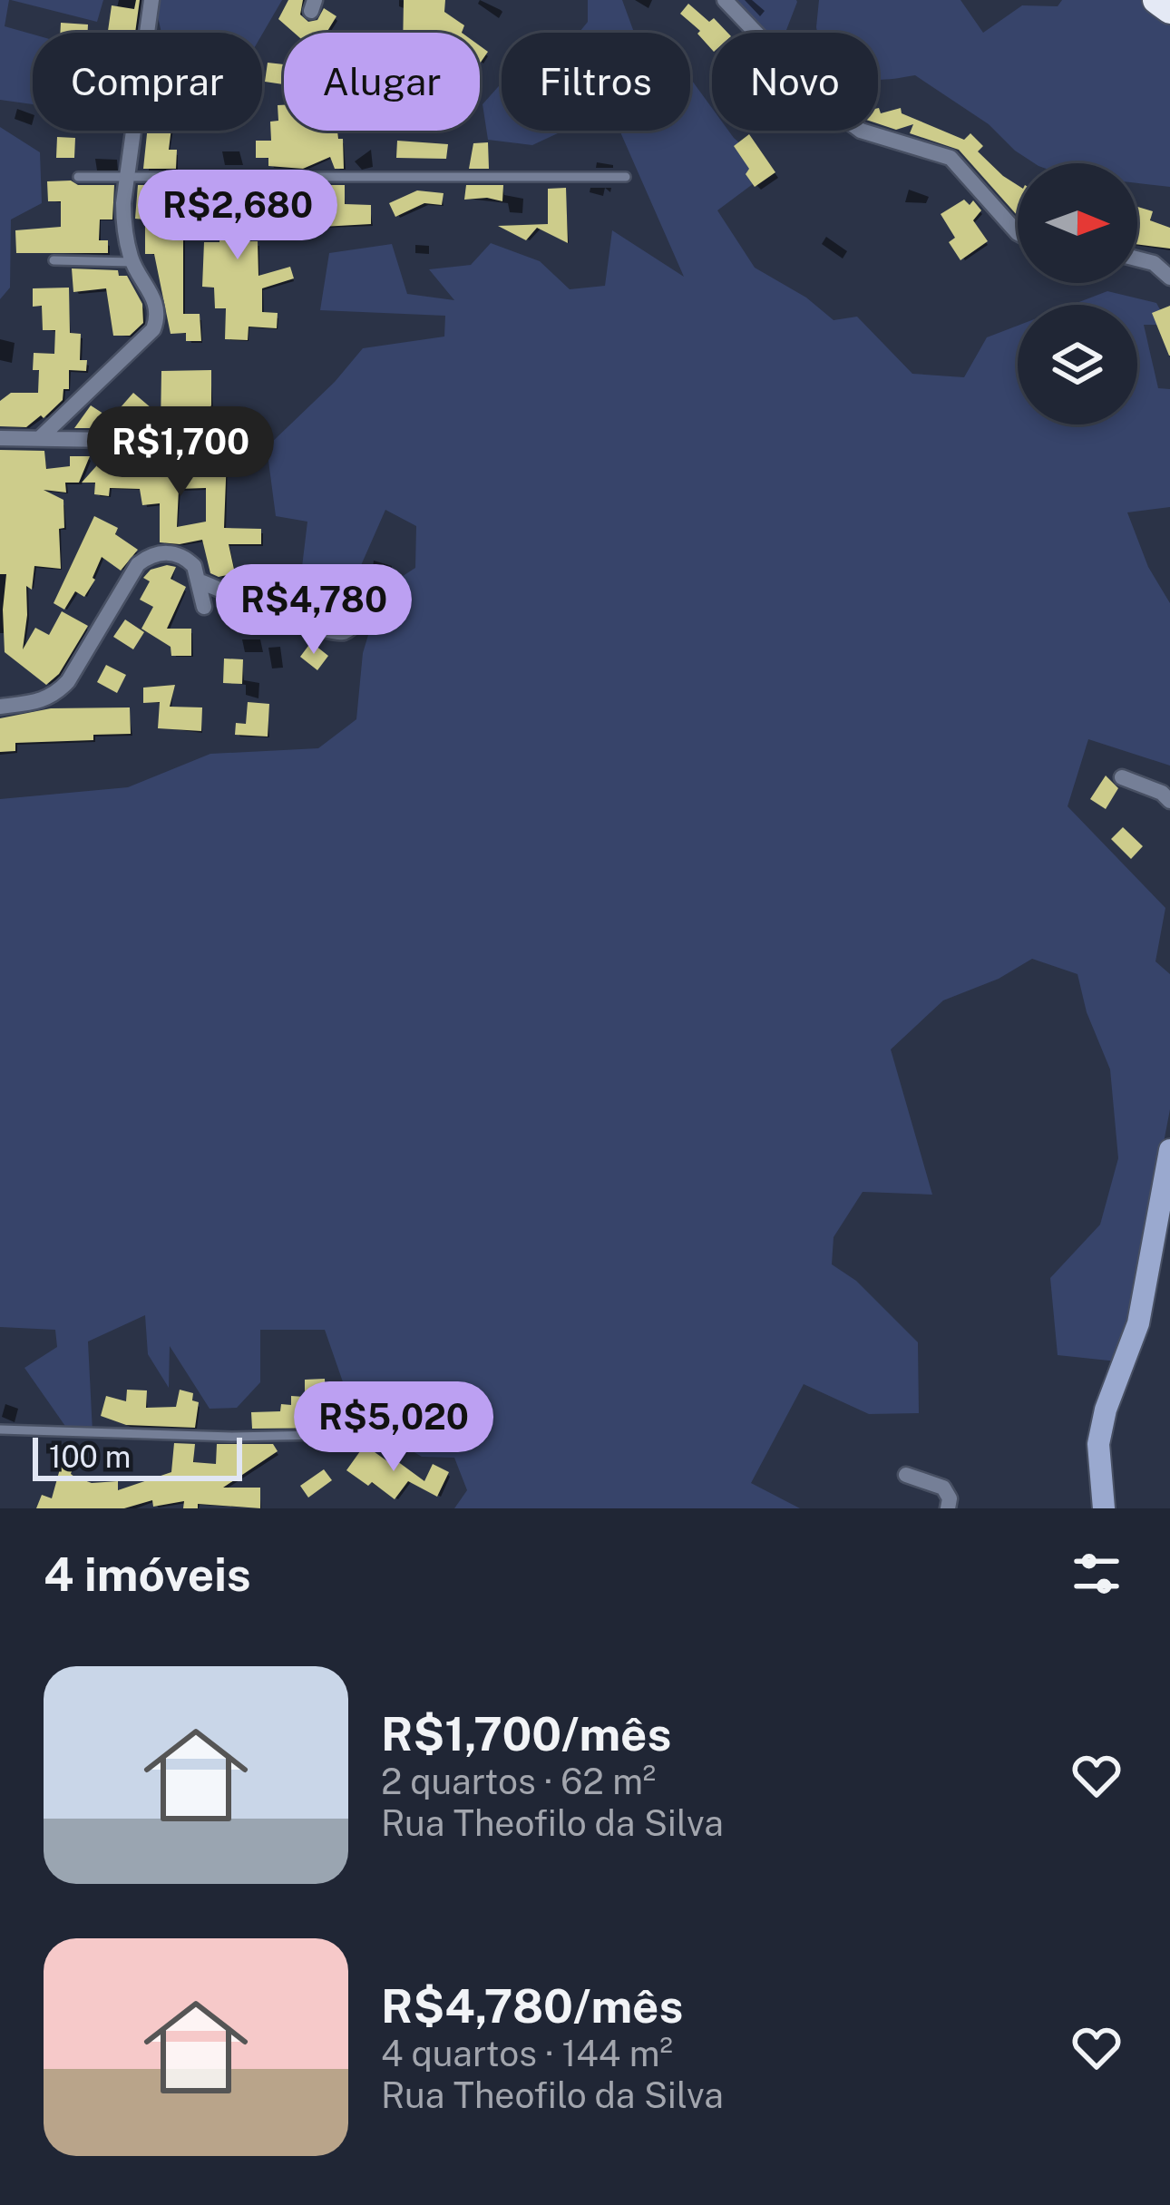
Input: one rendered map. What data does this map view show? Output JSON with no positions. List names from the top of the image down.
{
  "scale_bar": "100 m",
  "north": "right",
  "page": {
    "chip": [
      "Comprar",
      "Alugar",
      "Filtros",
      "Novo"
    ],
    "price": [
      "R$2,680",
      "R$1,700",
      "R$4,780",
      "R$5,020"
    ],
    "scale": "100 m",
    "heading": "4 imóveis",
    "list": [
      {
        "name": "R$1,700/mês",
        "note": "2 quartos · 62 m² · Rua Theofilo da Silva"
      },
      {
        "name": "R$4,780/mês",
        "note": "4 quartos · 144 m² · Rua Theofilo da Silva"
      }
    ]
  }
}
